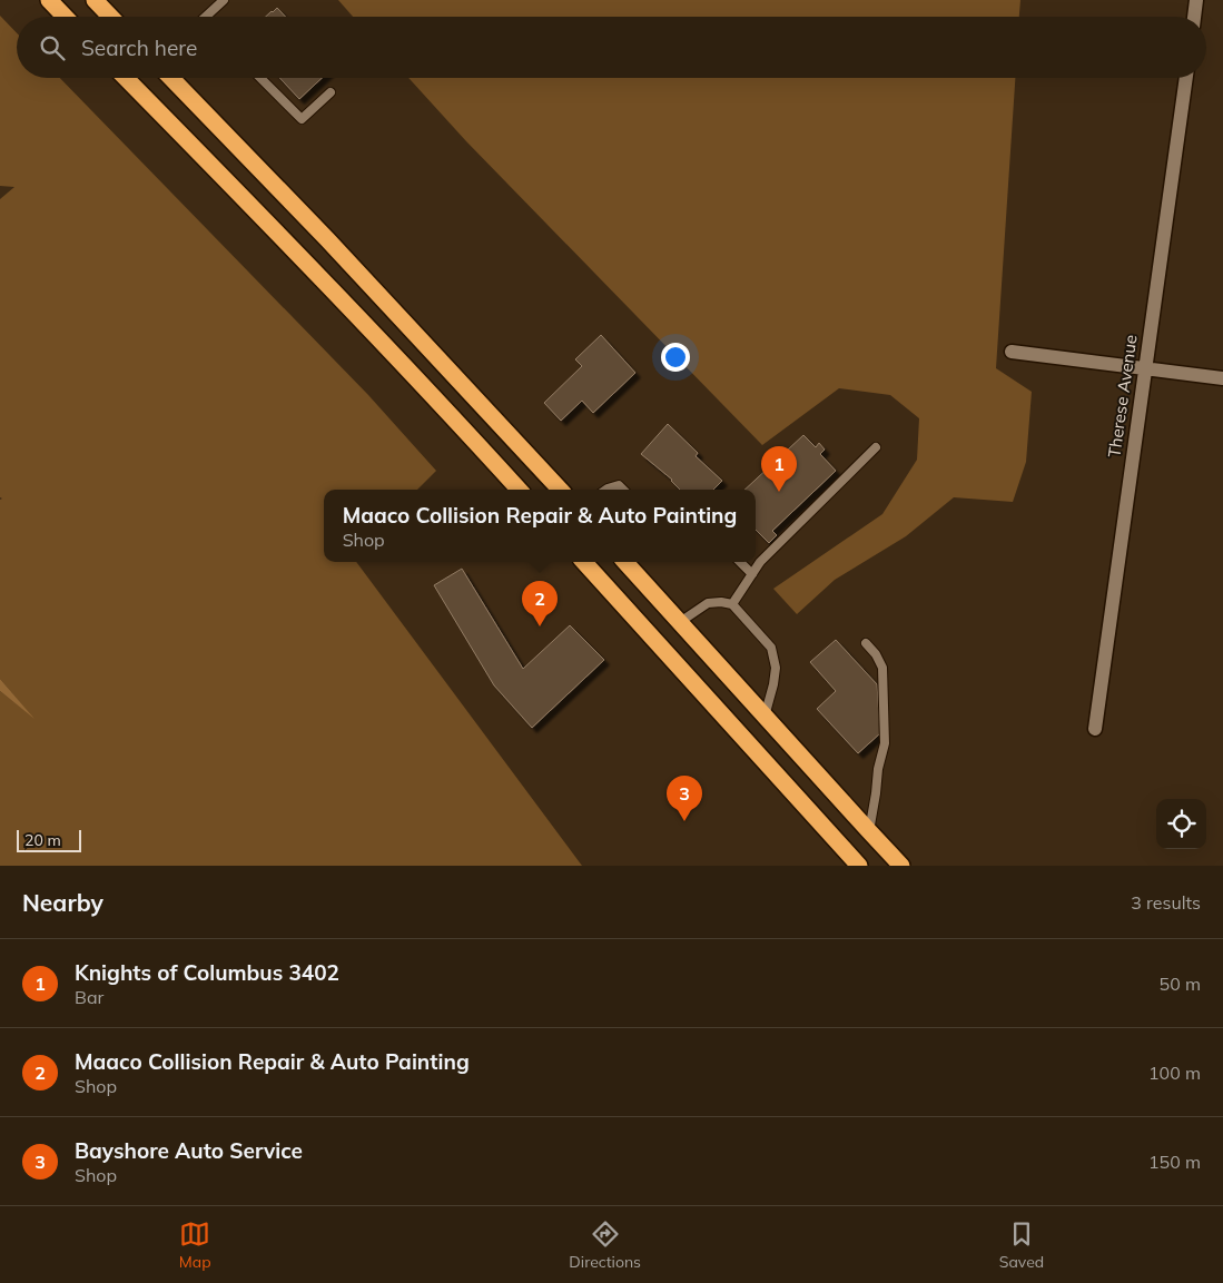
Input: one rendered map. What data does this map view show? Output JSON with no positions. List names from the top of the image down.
{
  "streets": {
    "street": ["Therese Avenue"]
  },
  "scale_bar": "20 m",
  "page": {
    "search": "Search here",
    "pins": ["1", "2", "3"],
    "popup": ["Maaco Collision Repair & Auto Painting", "Shop"],
    "scale": "20 m",
    "heading": ["Nearby", "3 results"],
    "list": [
      {
        "mark": "1",
        "name": "Knights of Columbus 3402",
        "note": "Bar",
        "value": "50 m"
      },
      {
        "mark": "2",
        "name": "Maaco Collision Repair & Auto Painting",
        "note": "Shop",
        "value": "100 m"
      },
      {
        "mark": "3",
        "name": "Bayshore Auto Service",
        "note": "Shop",
        "value": "150 m"
      }
    ],
    "nav": ["Map", "Directions", "Saved"]
  }
}
